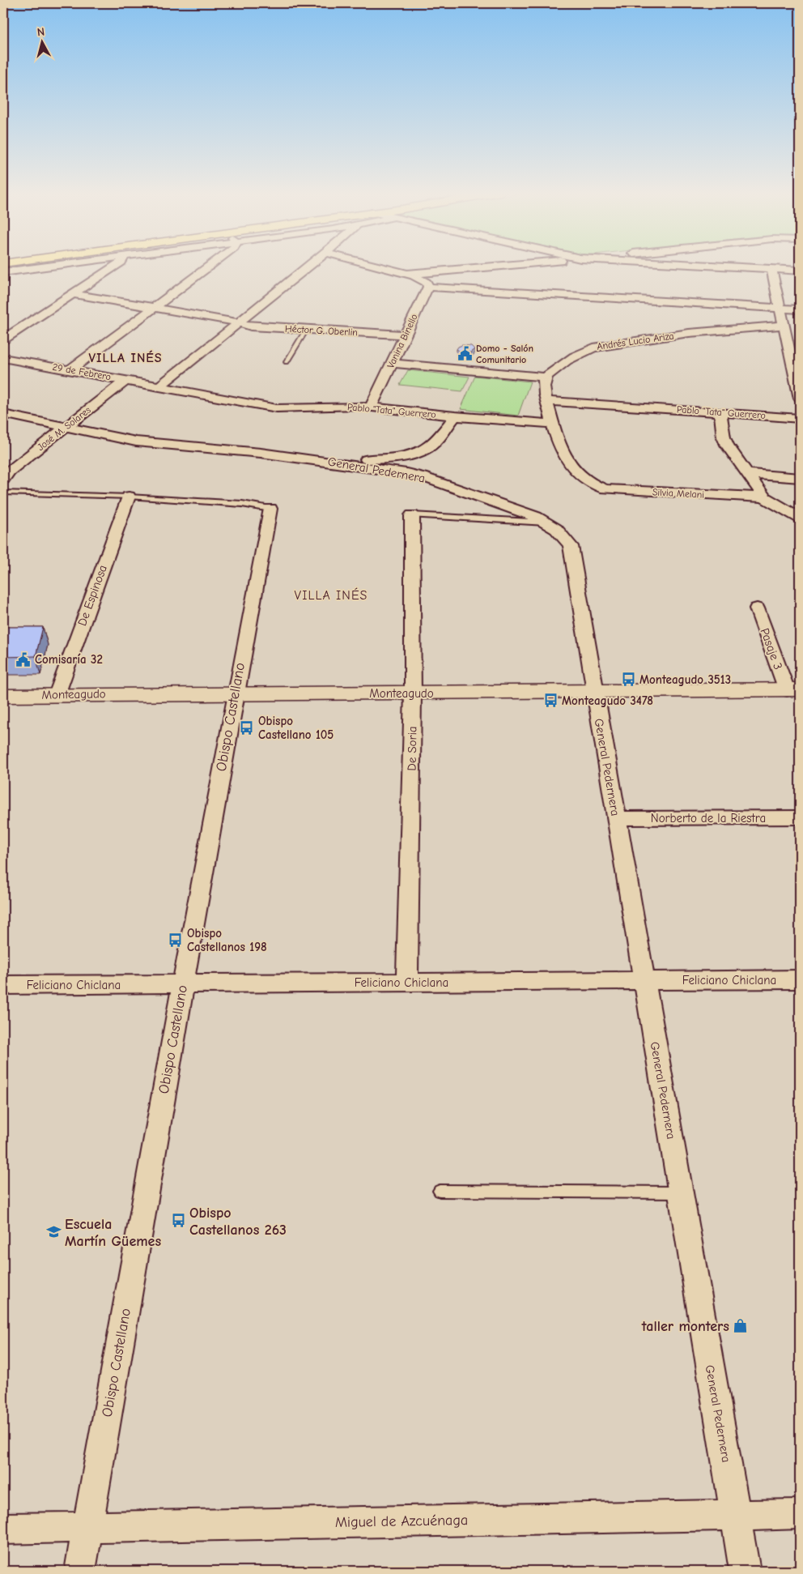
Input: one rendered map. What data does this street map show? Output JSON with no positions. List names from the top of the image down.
{
  "streets": {
    "street": [
      "Héctor G. Oberlin",
      "Vanina Binello",
      "Andrés Lucio Ariza",
      "29 de Febrero",
      "Pablo \"Tata\" Guerrero",
      "José M. Solares",
      "General Pedernera",
      "Silvia Melani",
      "De Espinosa",
      "Pasaje 3",
      "Monteagudo",
      "Obispo Castellano",
      "De Soria",
      "Norberto de la Riestra",
      "Feliciano Chiclana",
      "Miguel de Azcuénaga"
    ]
  },
  "crossings": [
    ["Héctor G. Oberlin", "Vanina Binello"],
    ["Vanina Binello", "Pablo \"Tata\" Guerrero"],
    ["29 de Febrero", "Pablo \"Tata\" Guerrero"],
    ["29 de Febrero", "José M. Solares"],
    ["Pablo \"Tata\" Guerrero", "Silvia Melani"],
    ["José M. Solares", "General Pedernera"],
    ["General Pedernera", "Monteagudo"],
    ["General Pedernera", "Norberto de la Riestra"],
    ["General Pedernera", "Feliciano Chiclana"],
    ["General Pedernera", "Miguel de Azcuénaga"],
    ["De Espinosa", "Monteagudo"],
    ["Pasaje 3", "Monteagudo"],
    ["Monteagudo", "Obispo Castellano"],
    ["Monteagudo", "De Soria"],
    ["Obispo Castellano", "Feliciano Chiclana"],
    ["Obispo Castellano", "Miguel de Azcuénaga"],
    ["De Soria", "Feliciano Chiclana"]
  ],
  "districts": ["VILLA INÉS", "VILLA INÉS"],
  "places": {
    "public building": ["Domo - Salón Comunitario", "Comisaría 32"],
    "bus stop": [
      "Monteagudo 3513",
      "Monteagudo 3478",
      "Obispo Castellano 105",
      "Obispo Castellanos 198",
      "Obispo Castellanos 263"
    ],
    "school or university": ["Escuela Martín Güemes"],
    "shop": ["taller monters"]
  },
  "north": "top"
}
